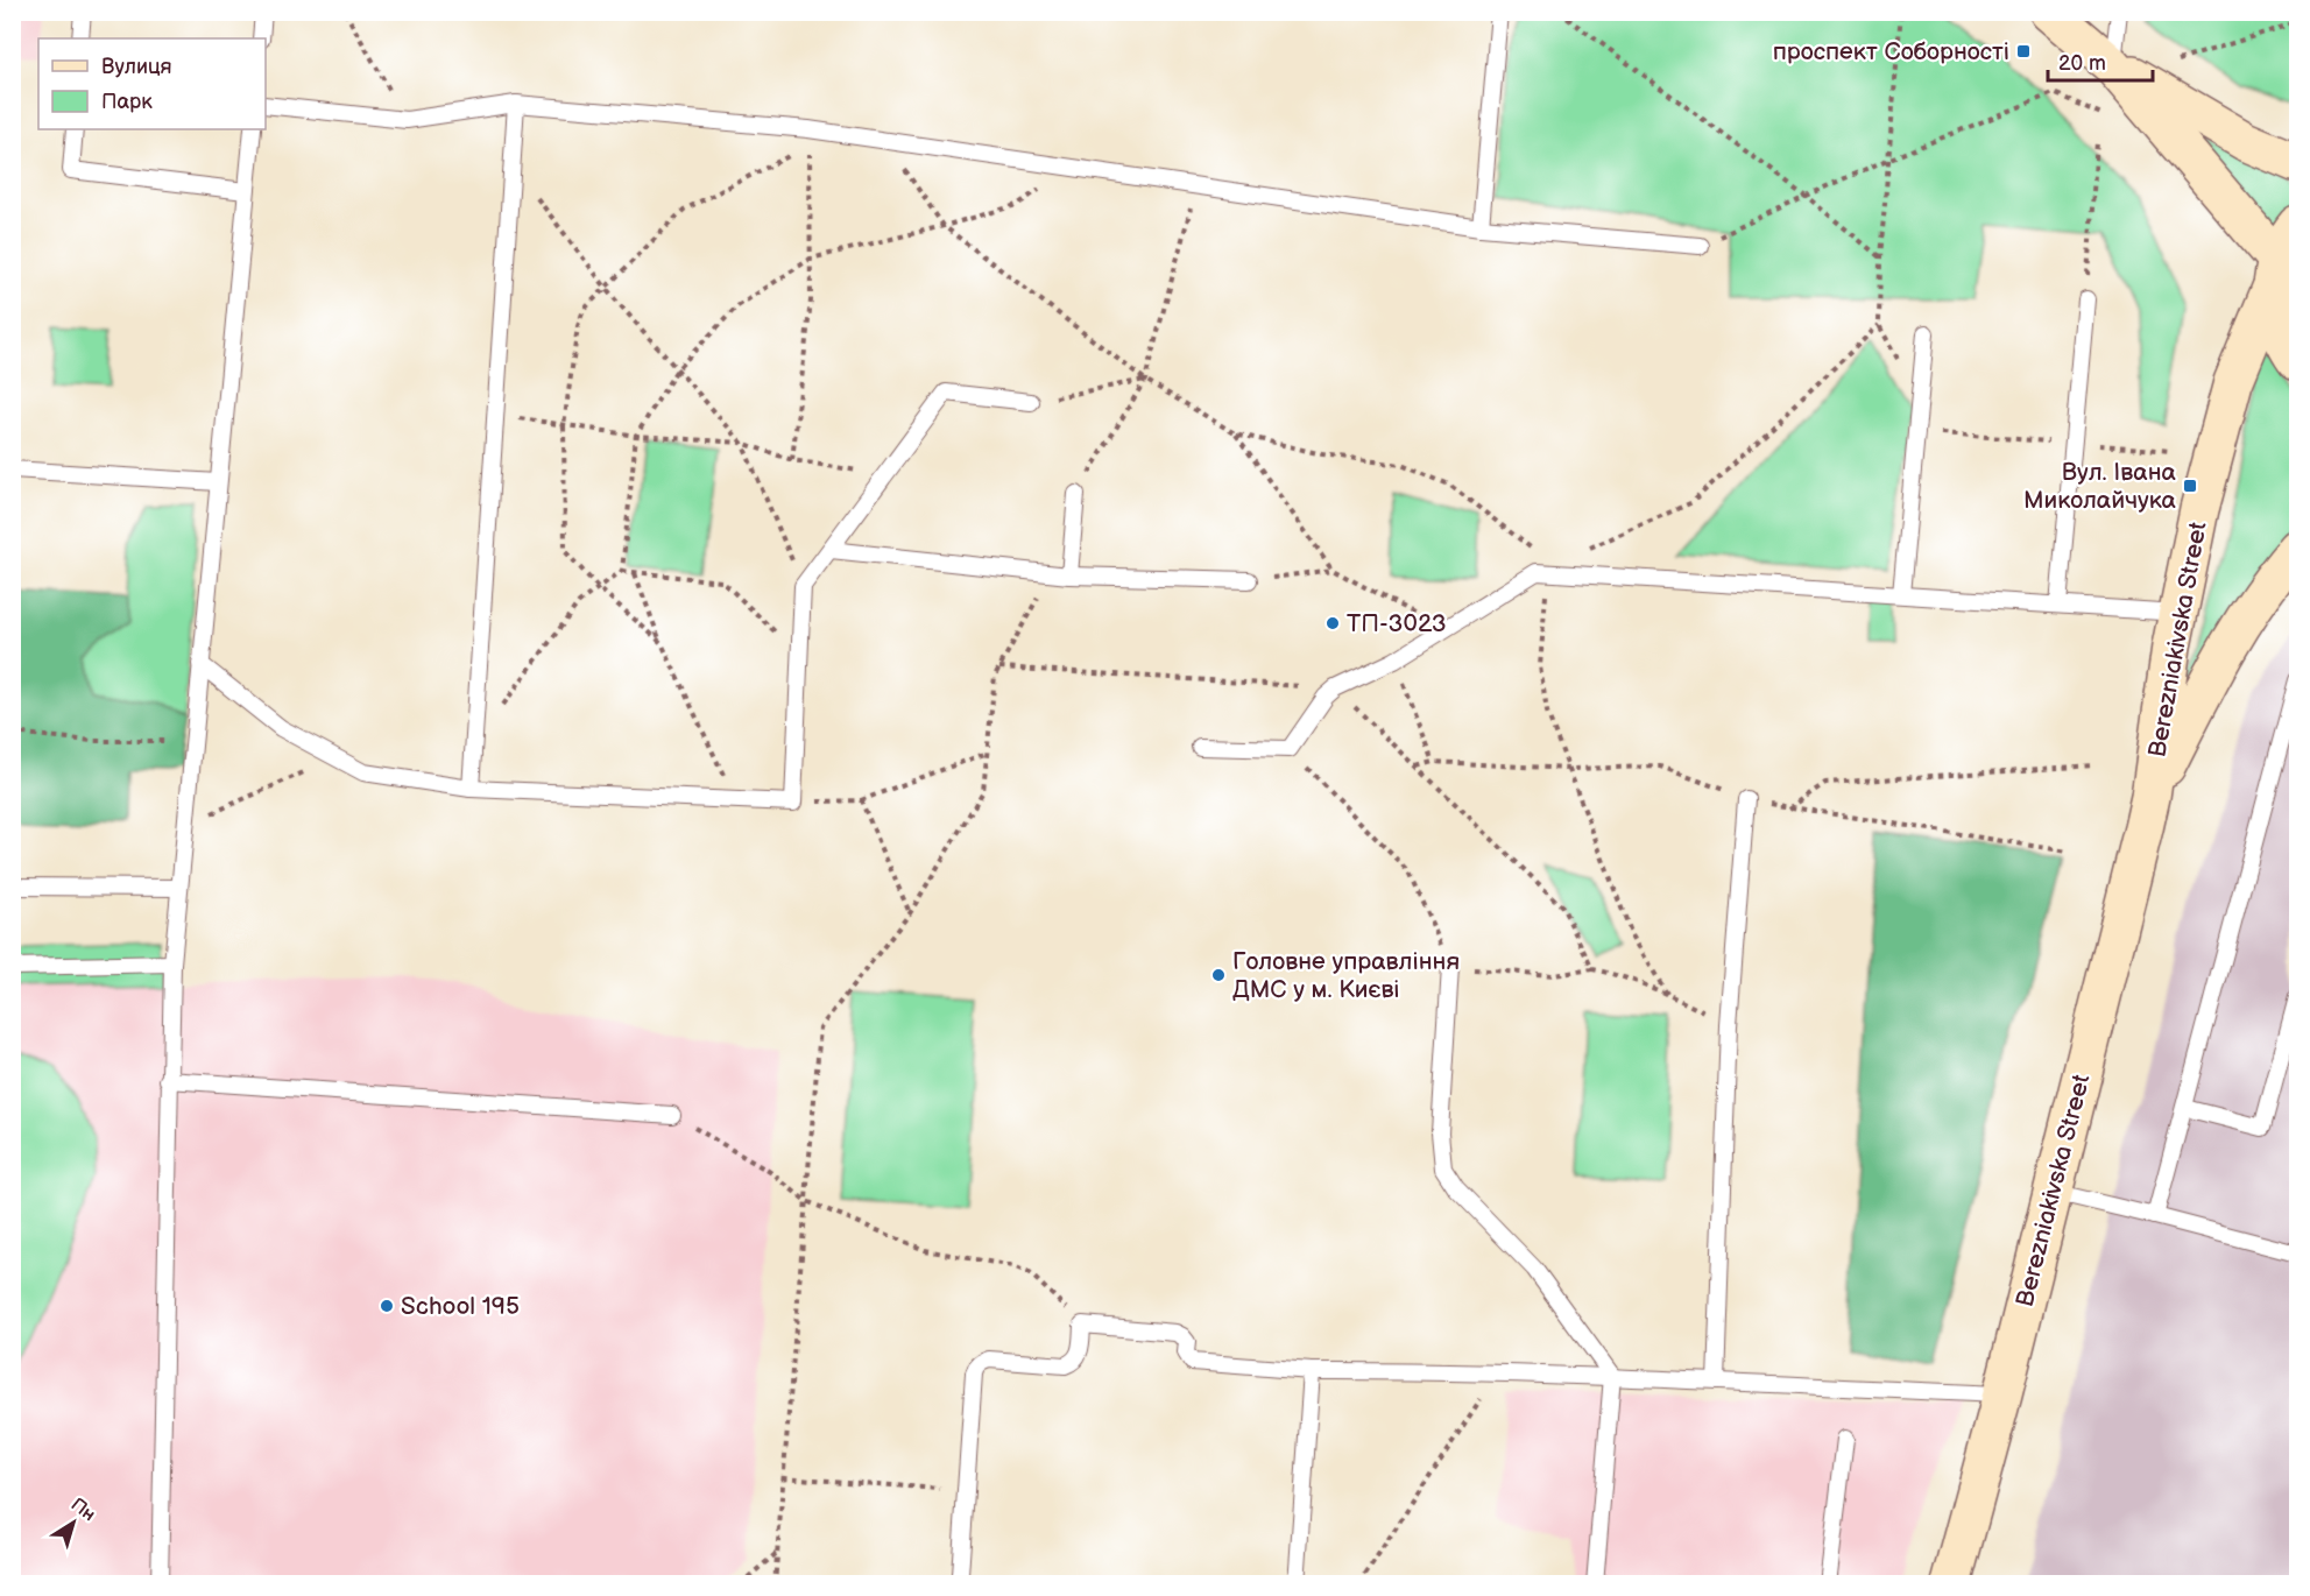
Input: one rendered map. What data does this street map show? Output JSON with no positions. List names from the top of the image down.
{
  "streets": {
    "street": ["Berezniakivska Street"]
  },
  "places": {
    "transit": ["проспект Соборності", "Вул. Івана Миколайчука"],
    "other": ["ТП-3023", "Головне управління ДМС у м. Києві", "School 195"]
  },
  "legend": ["Вулиця", "Парк"],
  "scale_bar": "20 m",
  "north": "top right"
}
